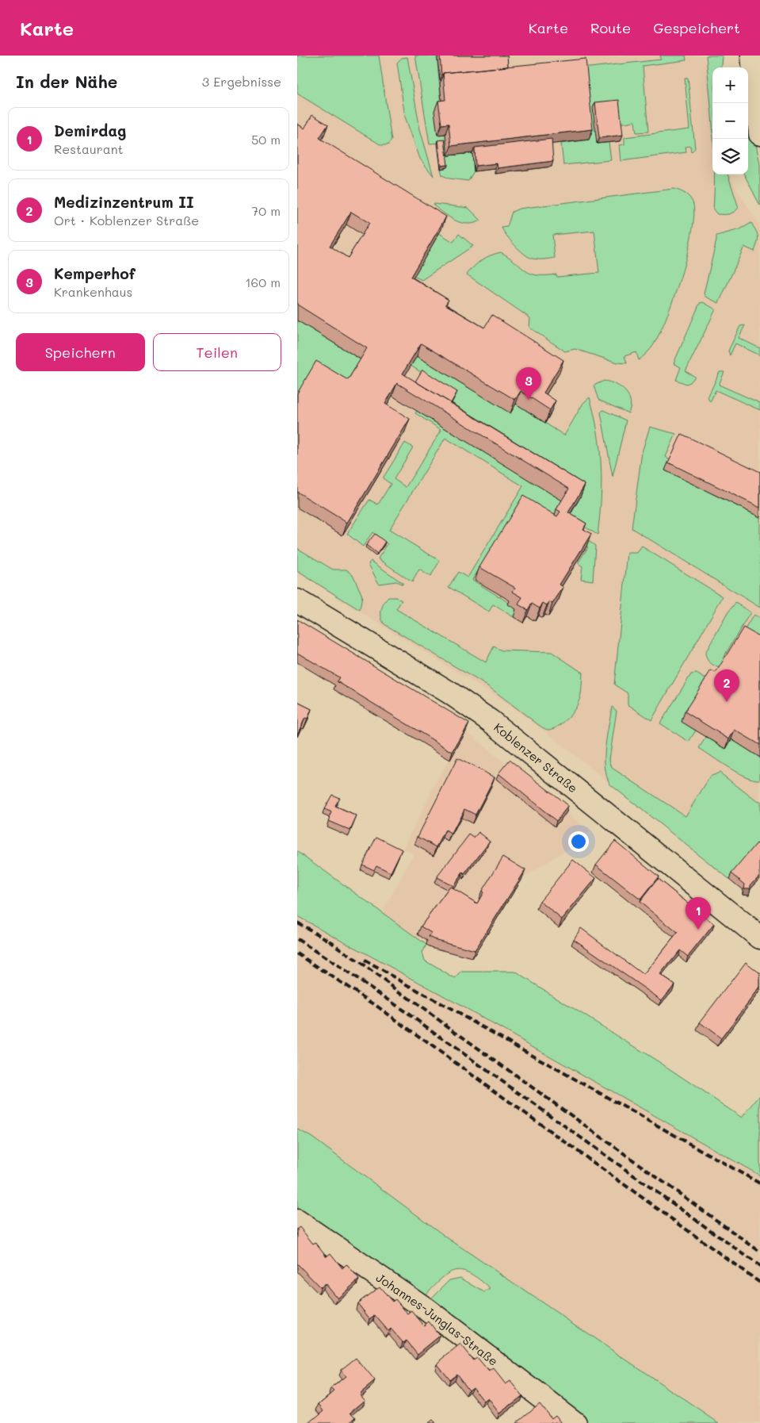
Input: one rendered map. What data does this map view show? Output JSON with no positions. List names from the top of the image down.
{
  "streets": {
    "street": ["Koblenzer Straße", "Johannes-Junglas-Straße"]
  },
  "page": {
    "header": "Karte",
    "nav": ["Karte", "Route", "Gespeichert"],
    "heading": ["In der Nähe", "3 Ergebnisse"],
    "map_buttons": ["+", "−"],
    "list": [
      {
        "mark": "1",
        "name": "Demirdag",
        "note": "Restaurant",
        "value": "50 m"
      },
      {
        "mark": "2",
        "name": "Medizinzentrum II",
        "note": "Ort · Koblenzer Straße",
        "value": "70 m"
      },
      {
        "mark": "3",
        "name": "Kemperhof",
        "note": "Krankenhaus",
        "value": "160 m"
      }
    ],
    "buttons": ["Speichern", "Teilen"],
    "pins": ["3", "2", "1"]
  }
}
